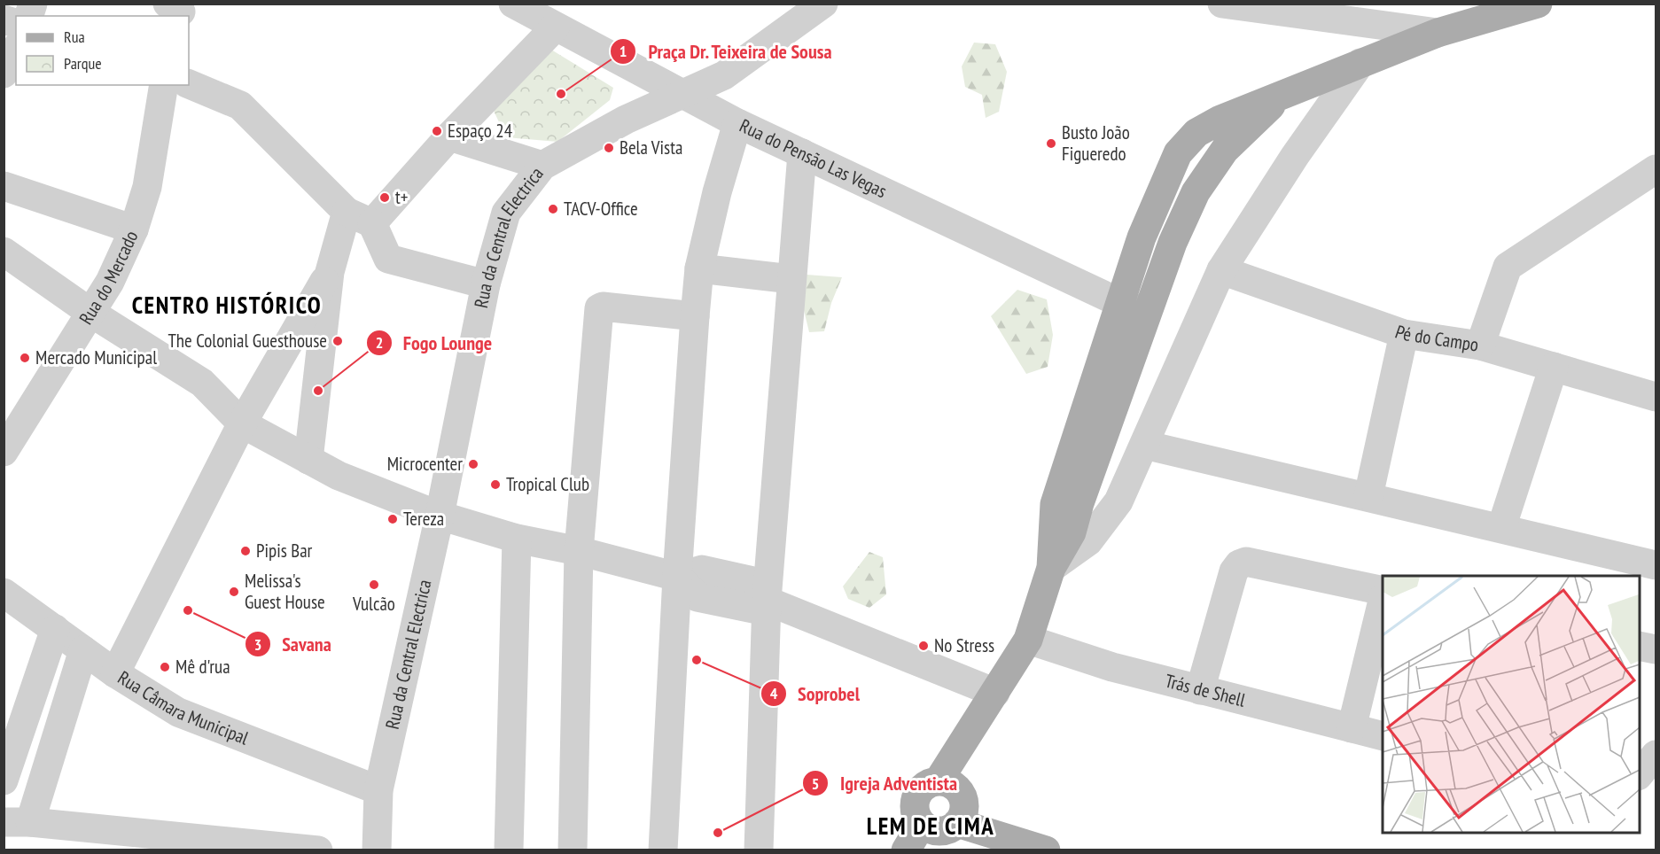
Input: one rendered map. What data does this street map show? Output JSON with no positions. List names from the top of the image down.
{
  "streets": {
    "street": [
      "Rua do Pensão Las Vegas",
      "Rua da Central Electrica",
      "Rua do Mercado",
      "Pé do Campo",
      "Trás de Shell",
      "Rua Câmara Municipal"
    ]
  },
  "crossings": [
    ["Rua do Pensão Las Vegas", "Rua da Central Electrica"],
    ["Rua da Central Electrica", "Rua Câmara Municipal"]
  ],
  "districts": ["CENTRO HISTÓRICO", "LEM DE CIMA"],
  "places": [
    "Praça Dr. Teixeira de Sousa",
    "Espaço 24",
    "Busto João Figueredo",
    "Bela Vista",
    "t+",
    "TACV-Office",
    "The Colonial Guesthouse",
    "Mercado Municipal",
    "Fogo Lounge",
    "Microcenter",
    "Tropical Club",
    "Tereza",
    "Pipis Bar",
    "Vulcão",
    "Melissa's Guest House",
    "Savana",
    "No Stress",
    "Soprobel",
    "Mê d'rua",
    "Igreja Adventista"
  ],
  "legend": ["Rua", "Parque"]
}
